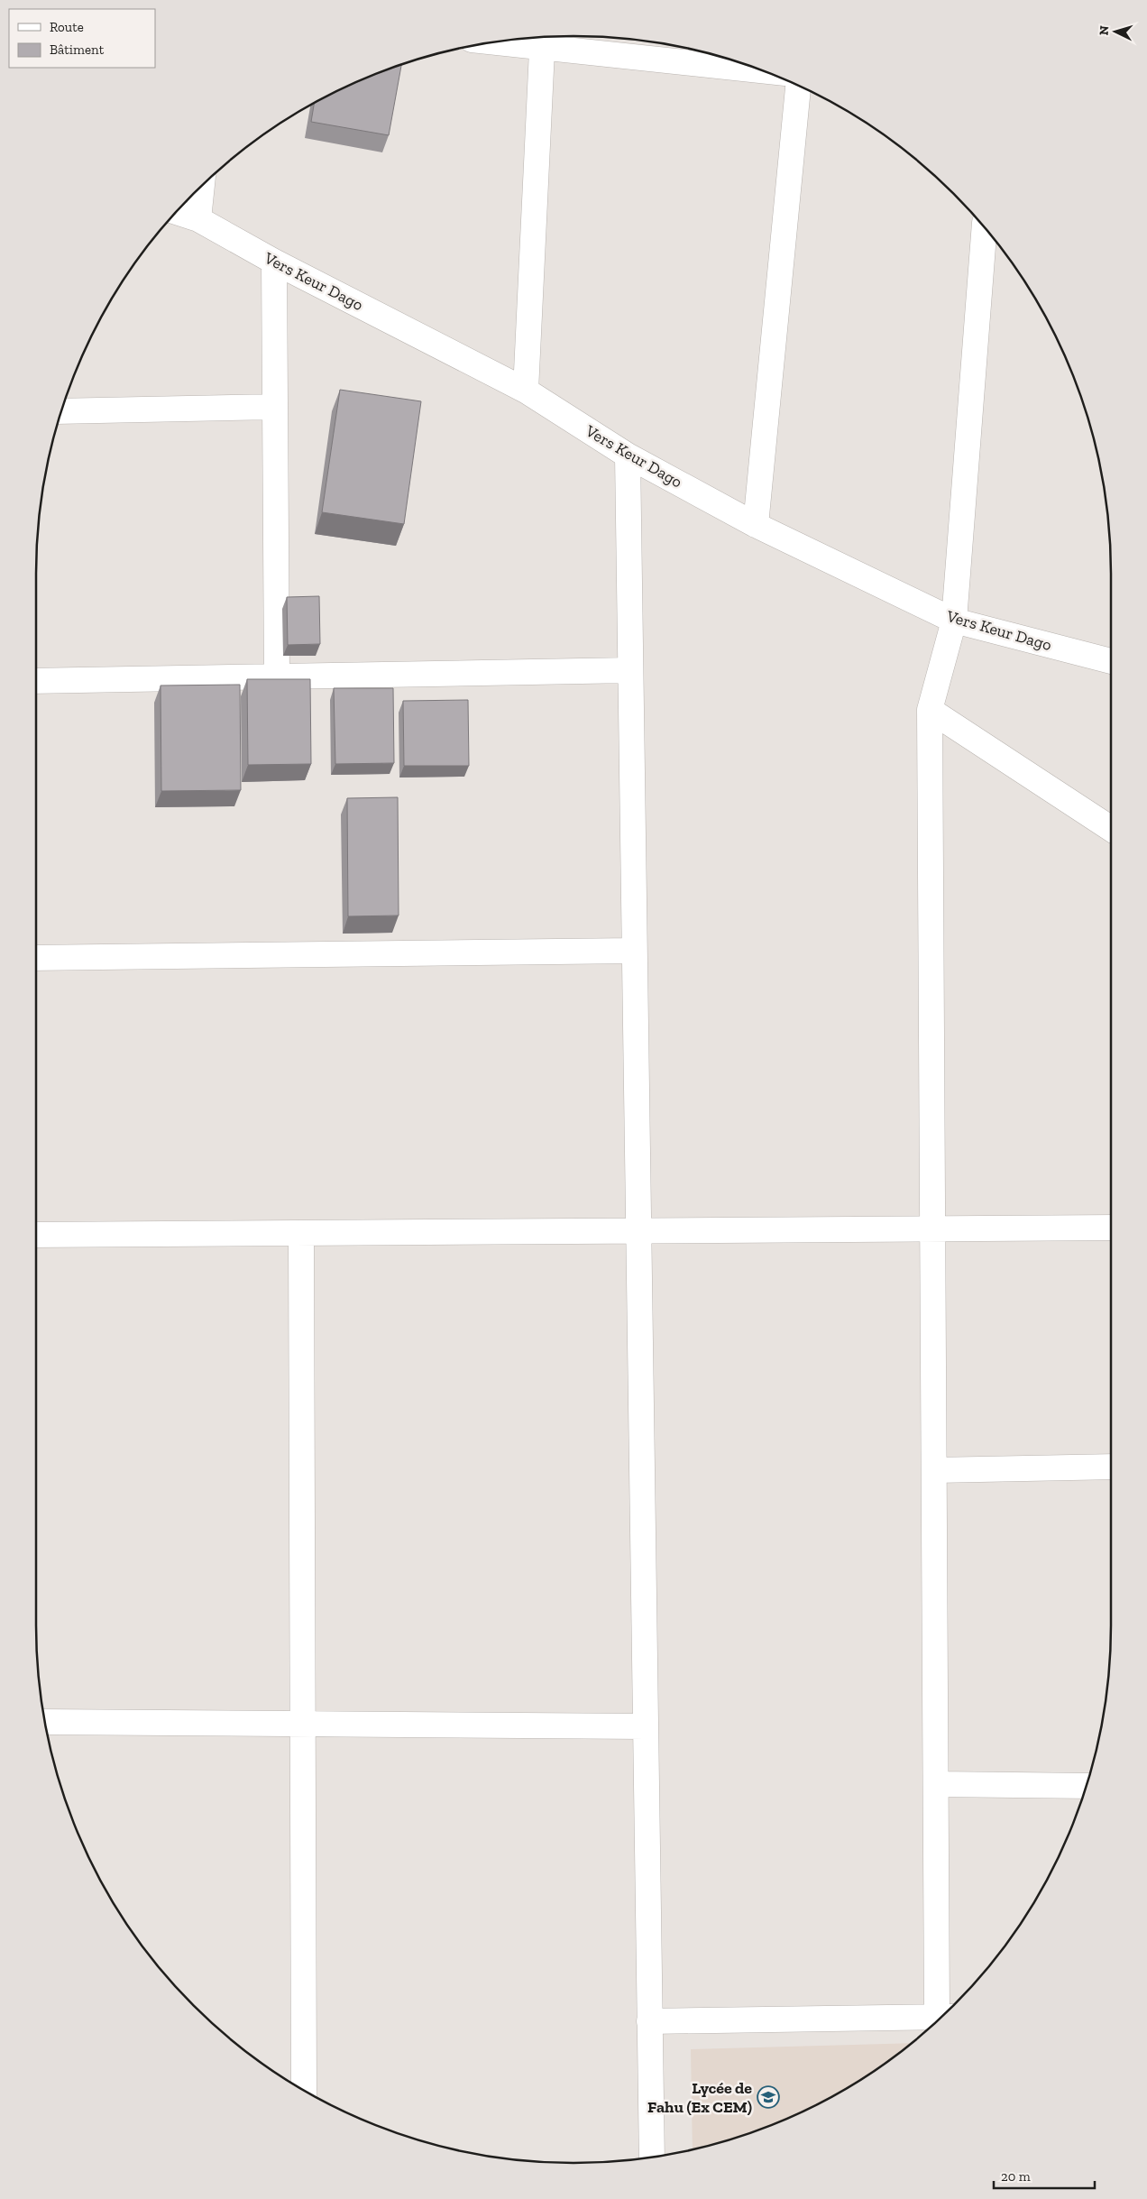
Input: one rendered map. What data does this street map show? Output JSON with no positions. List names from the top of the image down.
{
  "streets": {
    "street": ["Vers Keur Dago"]
  },
  "places": {
    "school or university": ["Lycée de Fahu (Ex CEM)"]
  },
  "legend": ["Route", "Bâtiment"],
  "scale_bar": "20 m",
  "north": "left"
}
